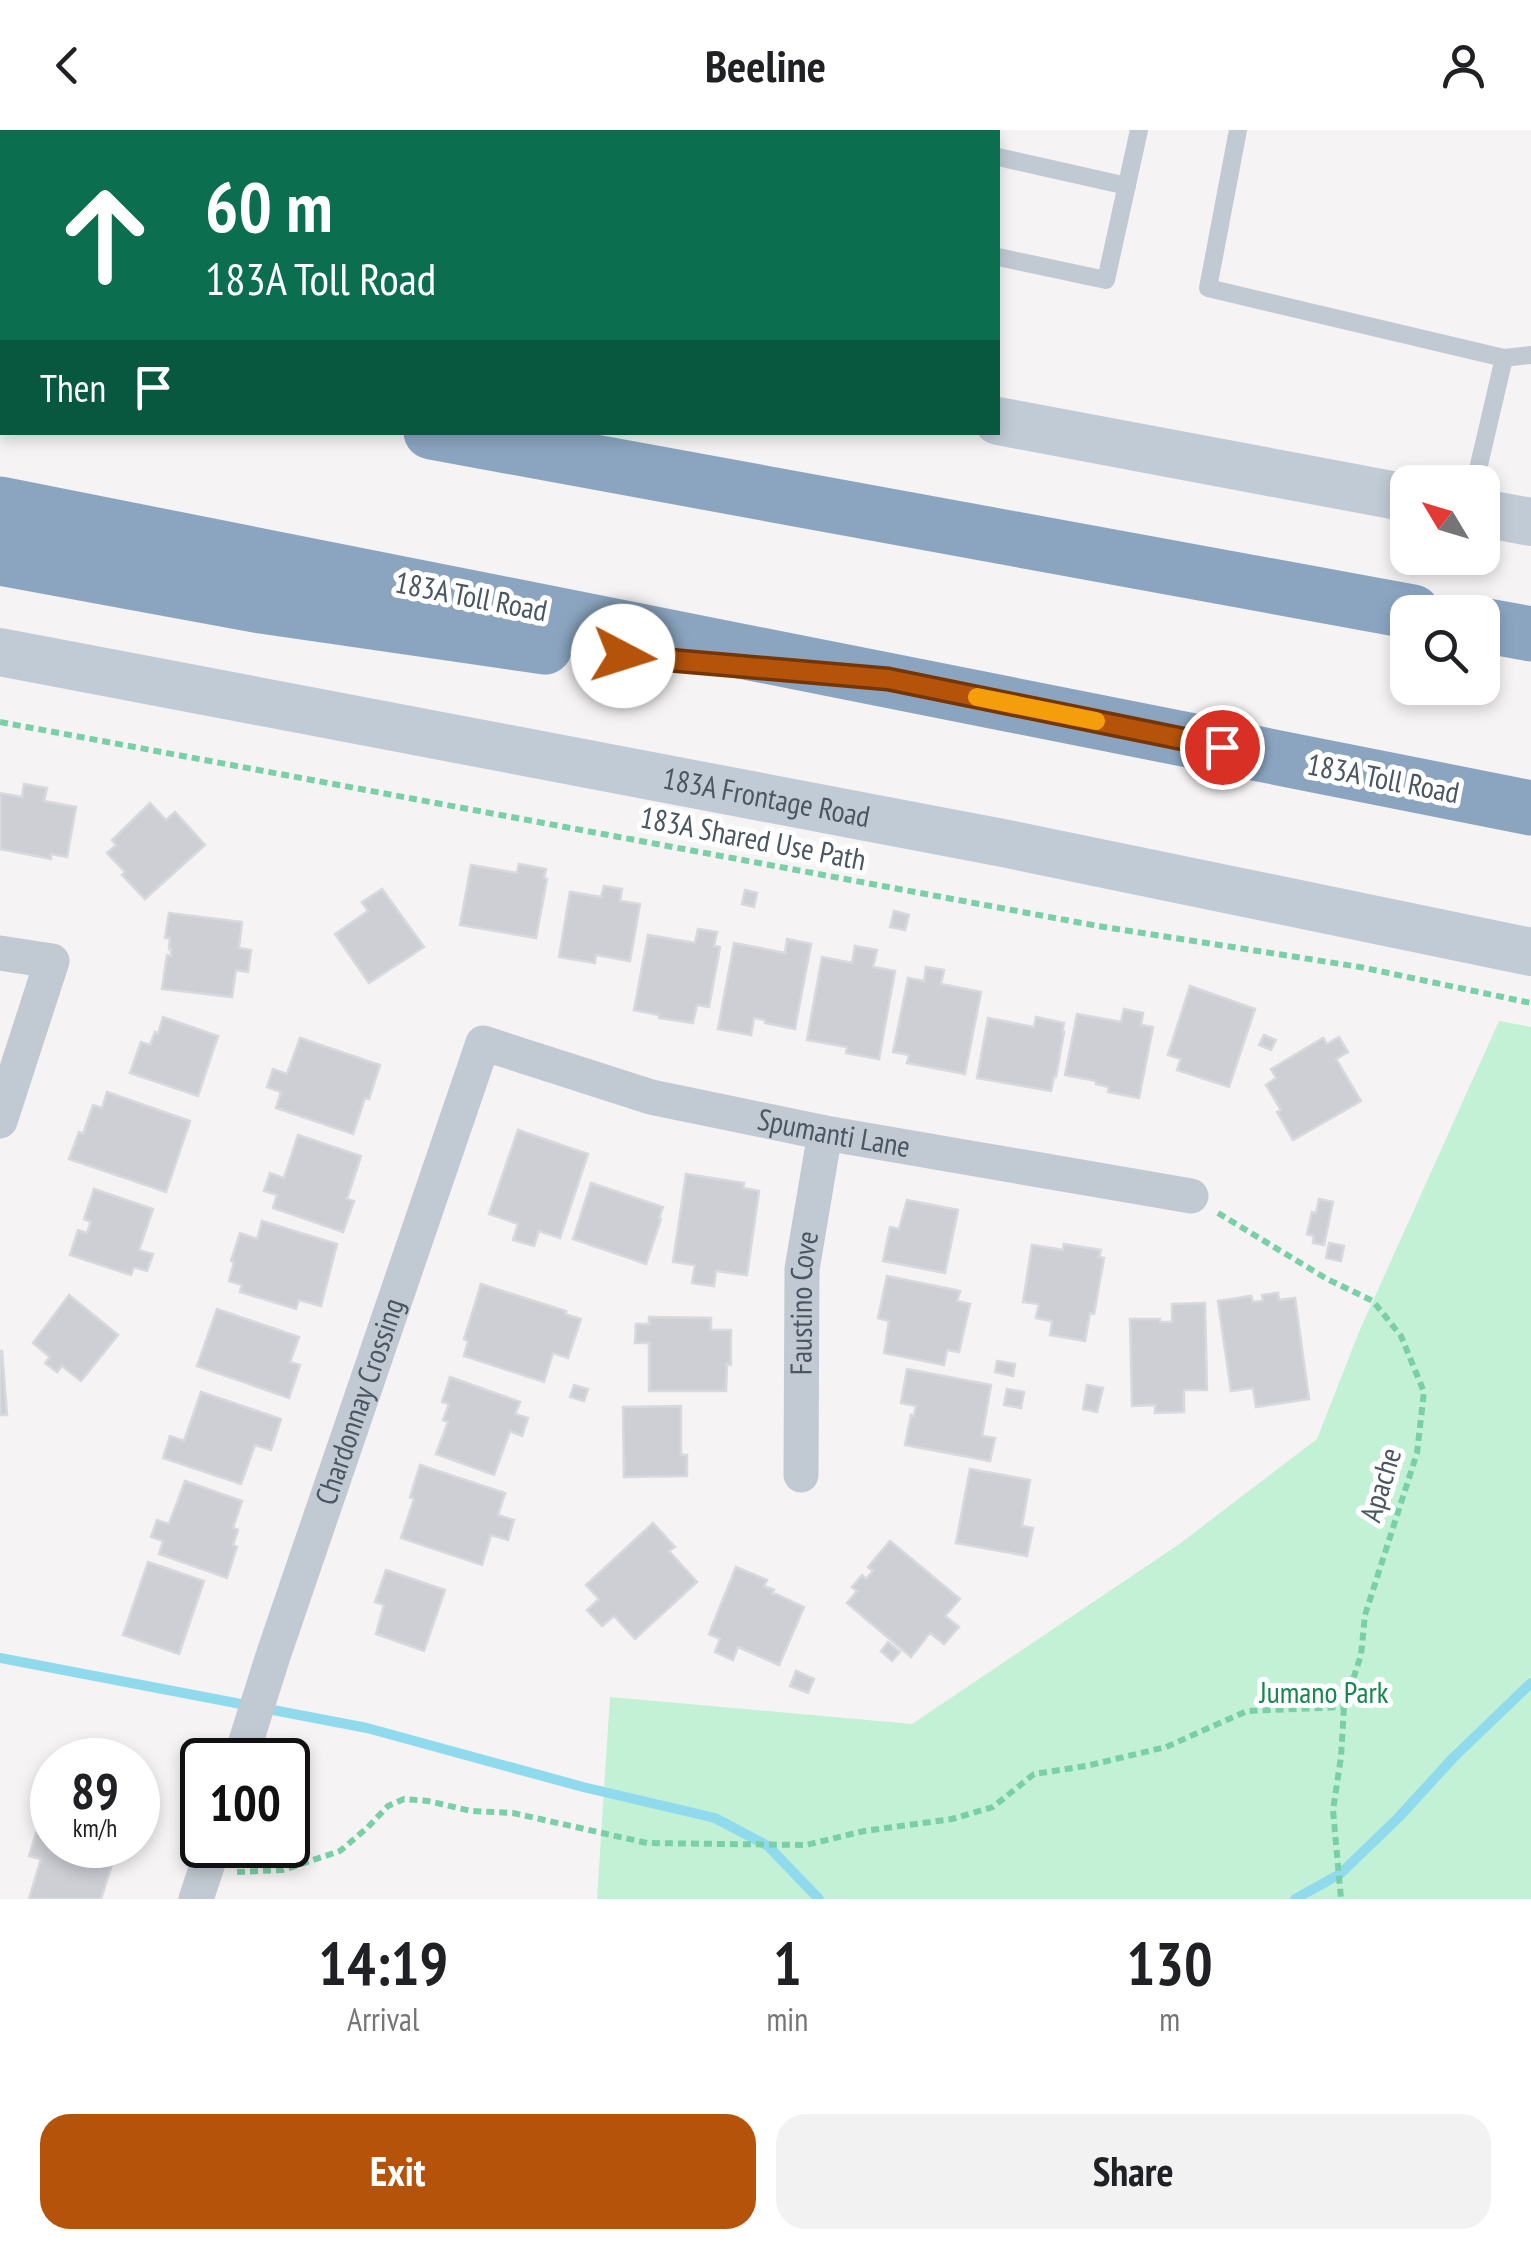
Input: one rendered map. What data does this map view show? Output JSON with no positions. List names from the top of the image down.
{
  "streets": {
    "highway": ["183A Toll Road"],
    "main road": ["183A Frontage Road"],
    "street": ["Spumanti Lane", "Faustino Cove", "Chardonnay Crossing"],
    "path": ["183A Shared Use Path", "Apache"]
  },
  "crossings": [
    ["Spumanti Lane", "Faustino Cove"],
    ["Spumanti Lane", "Chardonnay Crossing"],
    ["Spumanti Lane", "Apache"]
  ],
  "parks": ["Jumano Park"],
  "north": "top left",
  "page": {
    "header": "Beeline",
    "turn": ["60 m", "183A Toll Road"],
    "then": "Then",
    "speed": "89 km/h",
    "limit": "100",
    "eta": [
      "14:19",
      "Arrival",
      "1",
      "min",
      "130",
      "m"
    ],
    "buttons": ["Exit", "Share"]
  }
}
